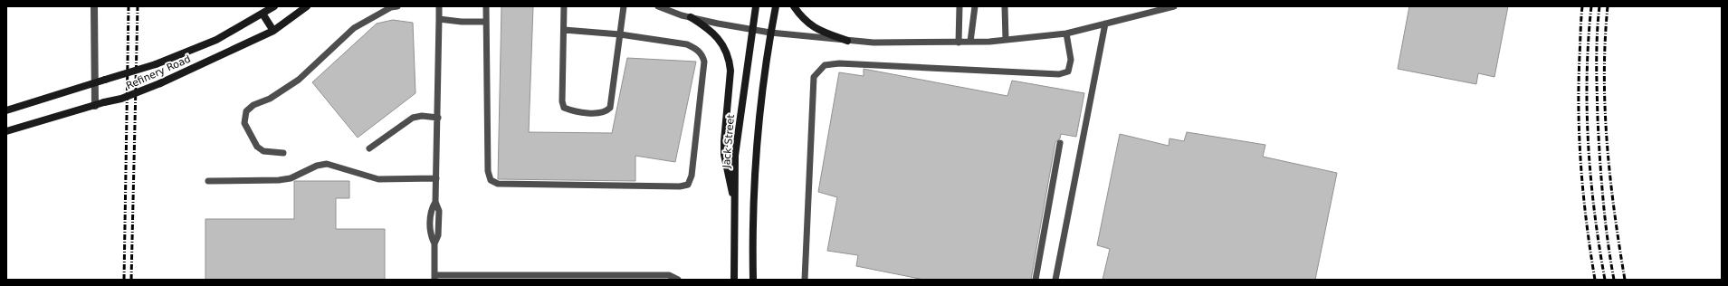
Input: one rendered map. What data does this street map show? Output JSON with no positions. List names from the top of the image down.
{
  "streets": {
    "main road": ["Refinery Road", "Jack Street"]
  }
}
